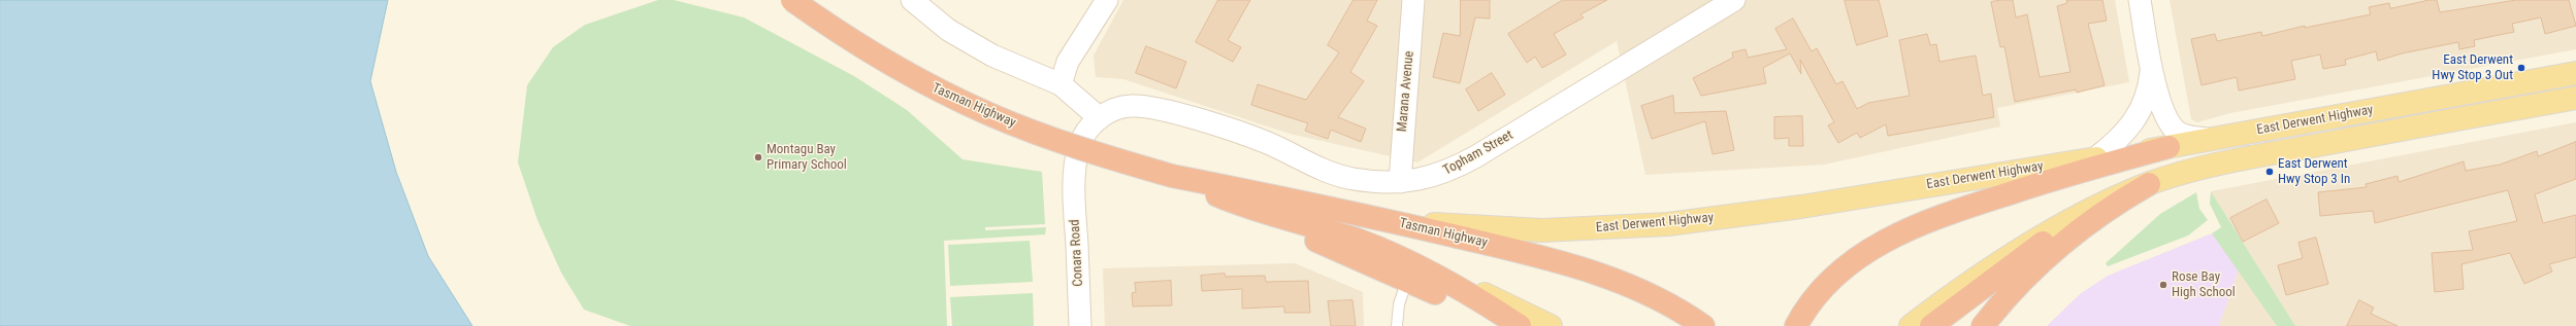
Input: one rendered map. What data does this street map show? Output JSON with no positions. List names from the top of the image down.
{
  "streets": {
    "highway": ["Tasman Highway"],
    "main road": ["East Derwent Highway"],
    "street": ["Marana Avenue", "Topham Street", "Conara Road"]
  },
  "crossings": [
    ["Marana Avenue", "Topham Street"],
    ["Tasman Highway", "East Derwent Highway"],
    ["Topham Street", "Conara Road"]
  ],
  "places": [
    "East Derwent Hwy Stop 3 Out",
    "Montagu Bay Primary School",
    "East Derwent Hwy Stop 3 In",
    "Rose Bay High School"
  ]
}
